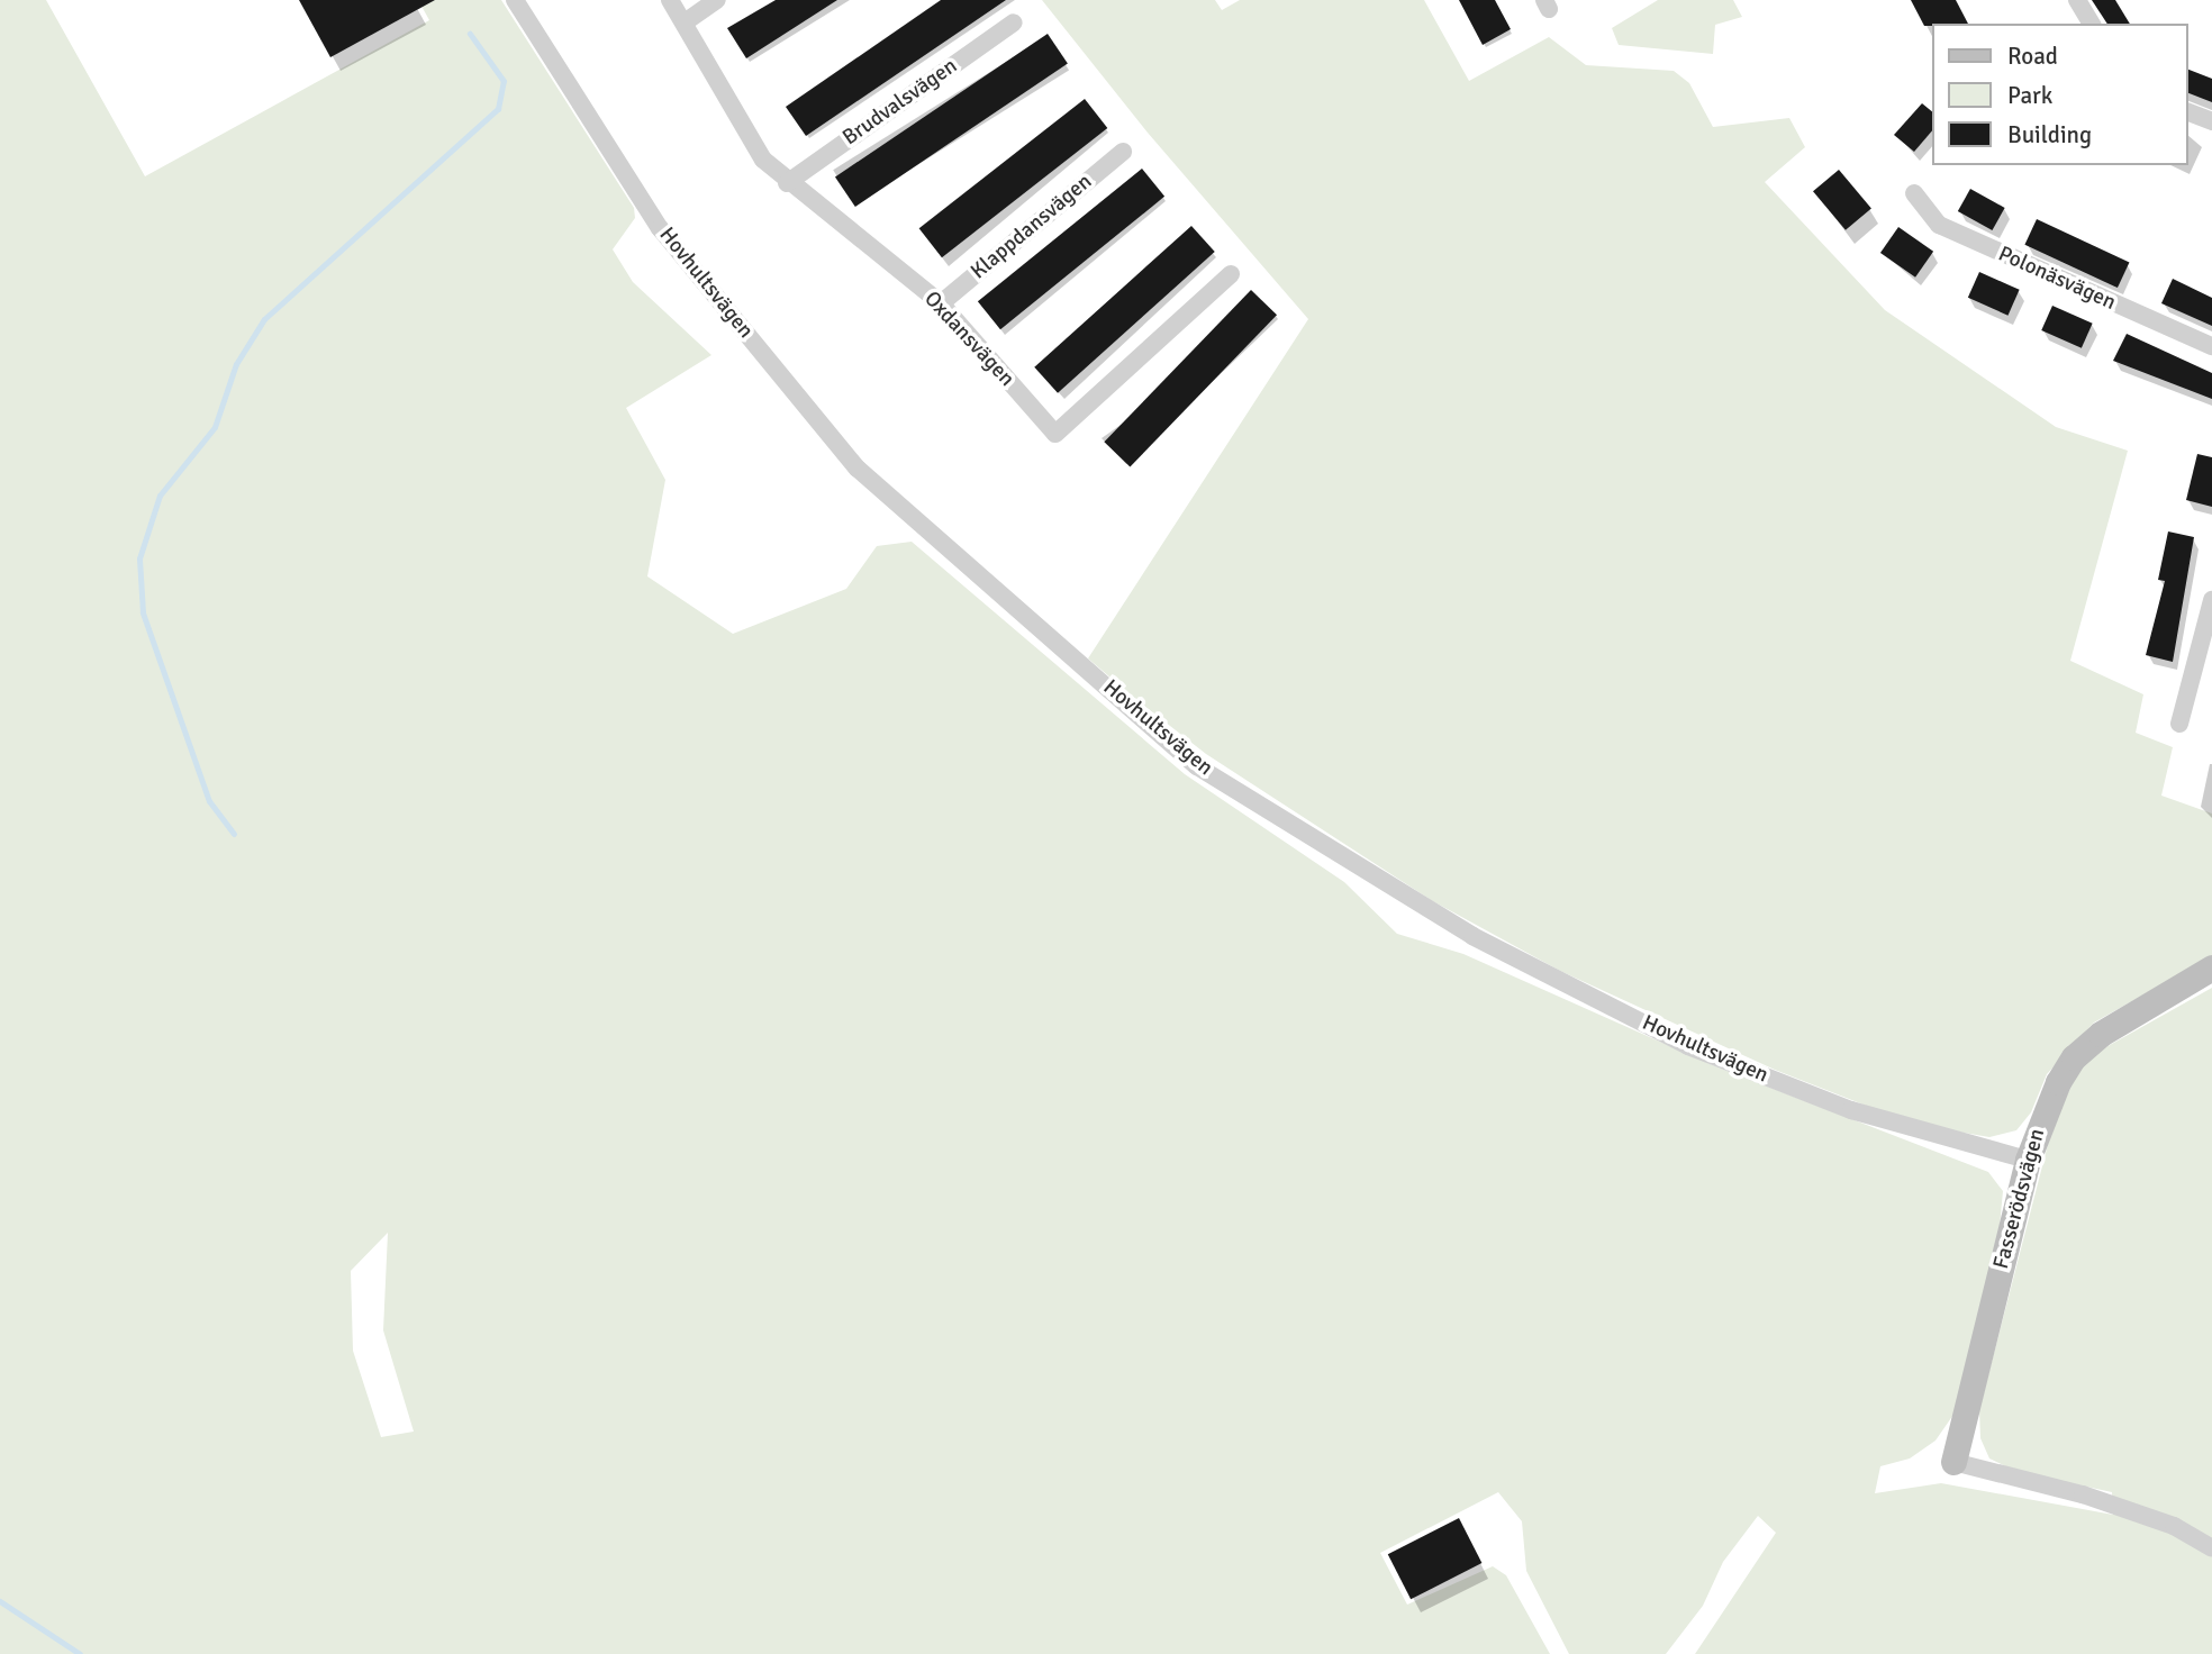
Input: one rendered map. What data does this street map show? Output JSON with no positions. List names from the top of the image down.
{
  "streets": {
    "street": [
      "Brudvalsvägen",
      "Klappdansvägen",
      "Polonäsvägen",
      "Hovhultsvägen",
      "Oxdansvägen",
      "Fasserödsvägen"
    ]
  },
  "crossings": [
    ["Brudvalsvägen", "Oxdansvägen"],
    ["Klappdansvägen", "Oxdansvägen"],
    ["Hovhultsvägen", "Fasserödsvägen"]
  ],
  "legend": ["Road", "Park", "Building"]
}
